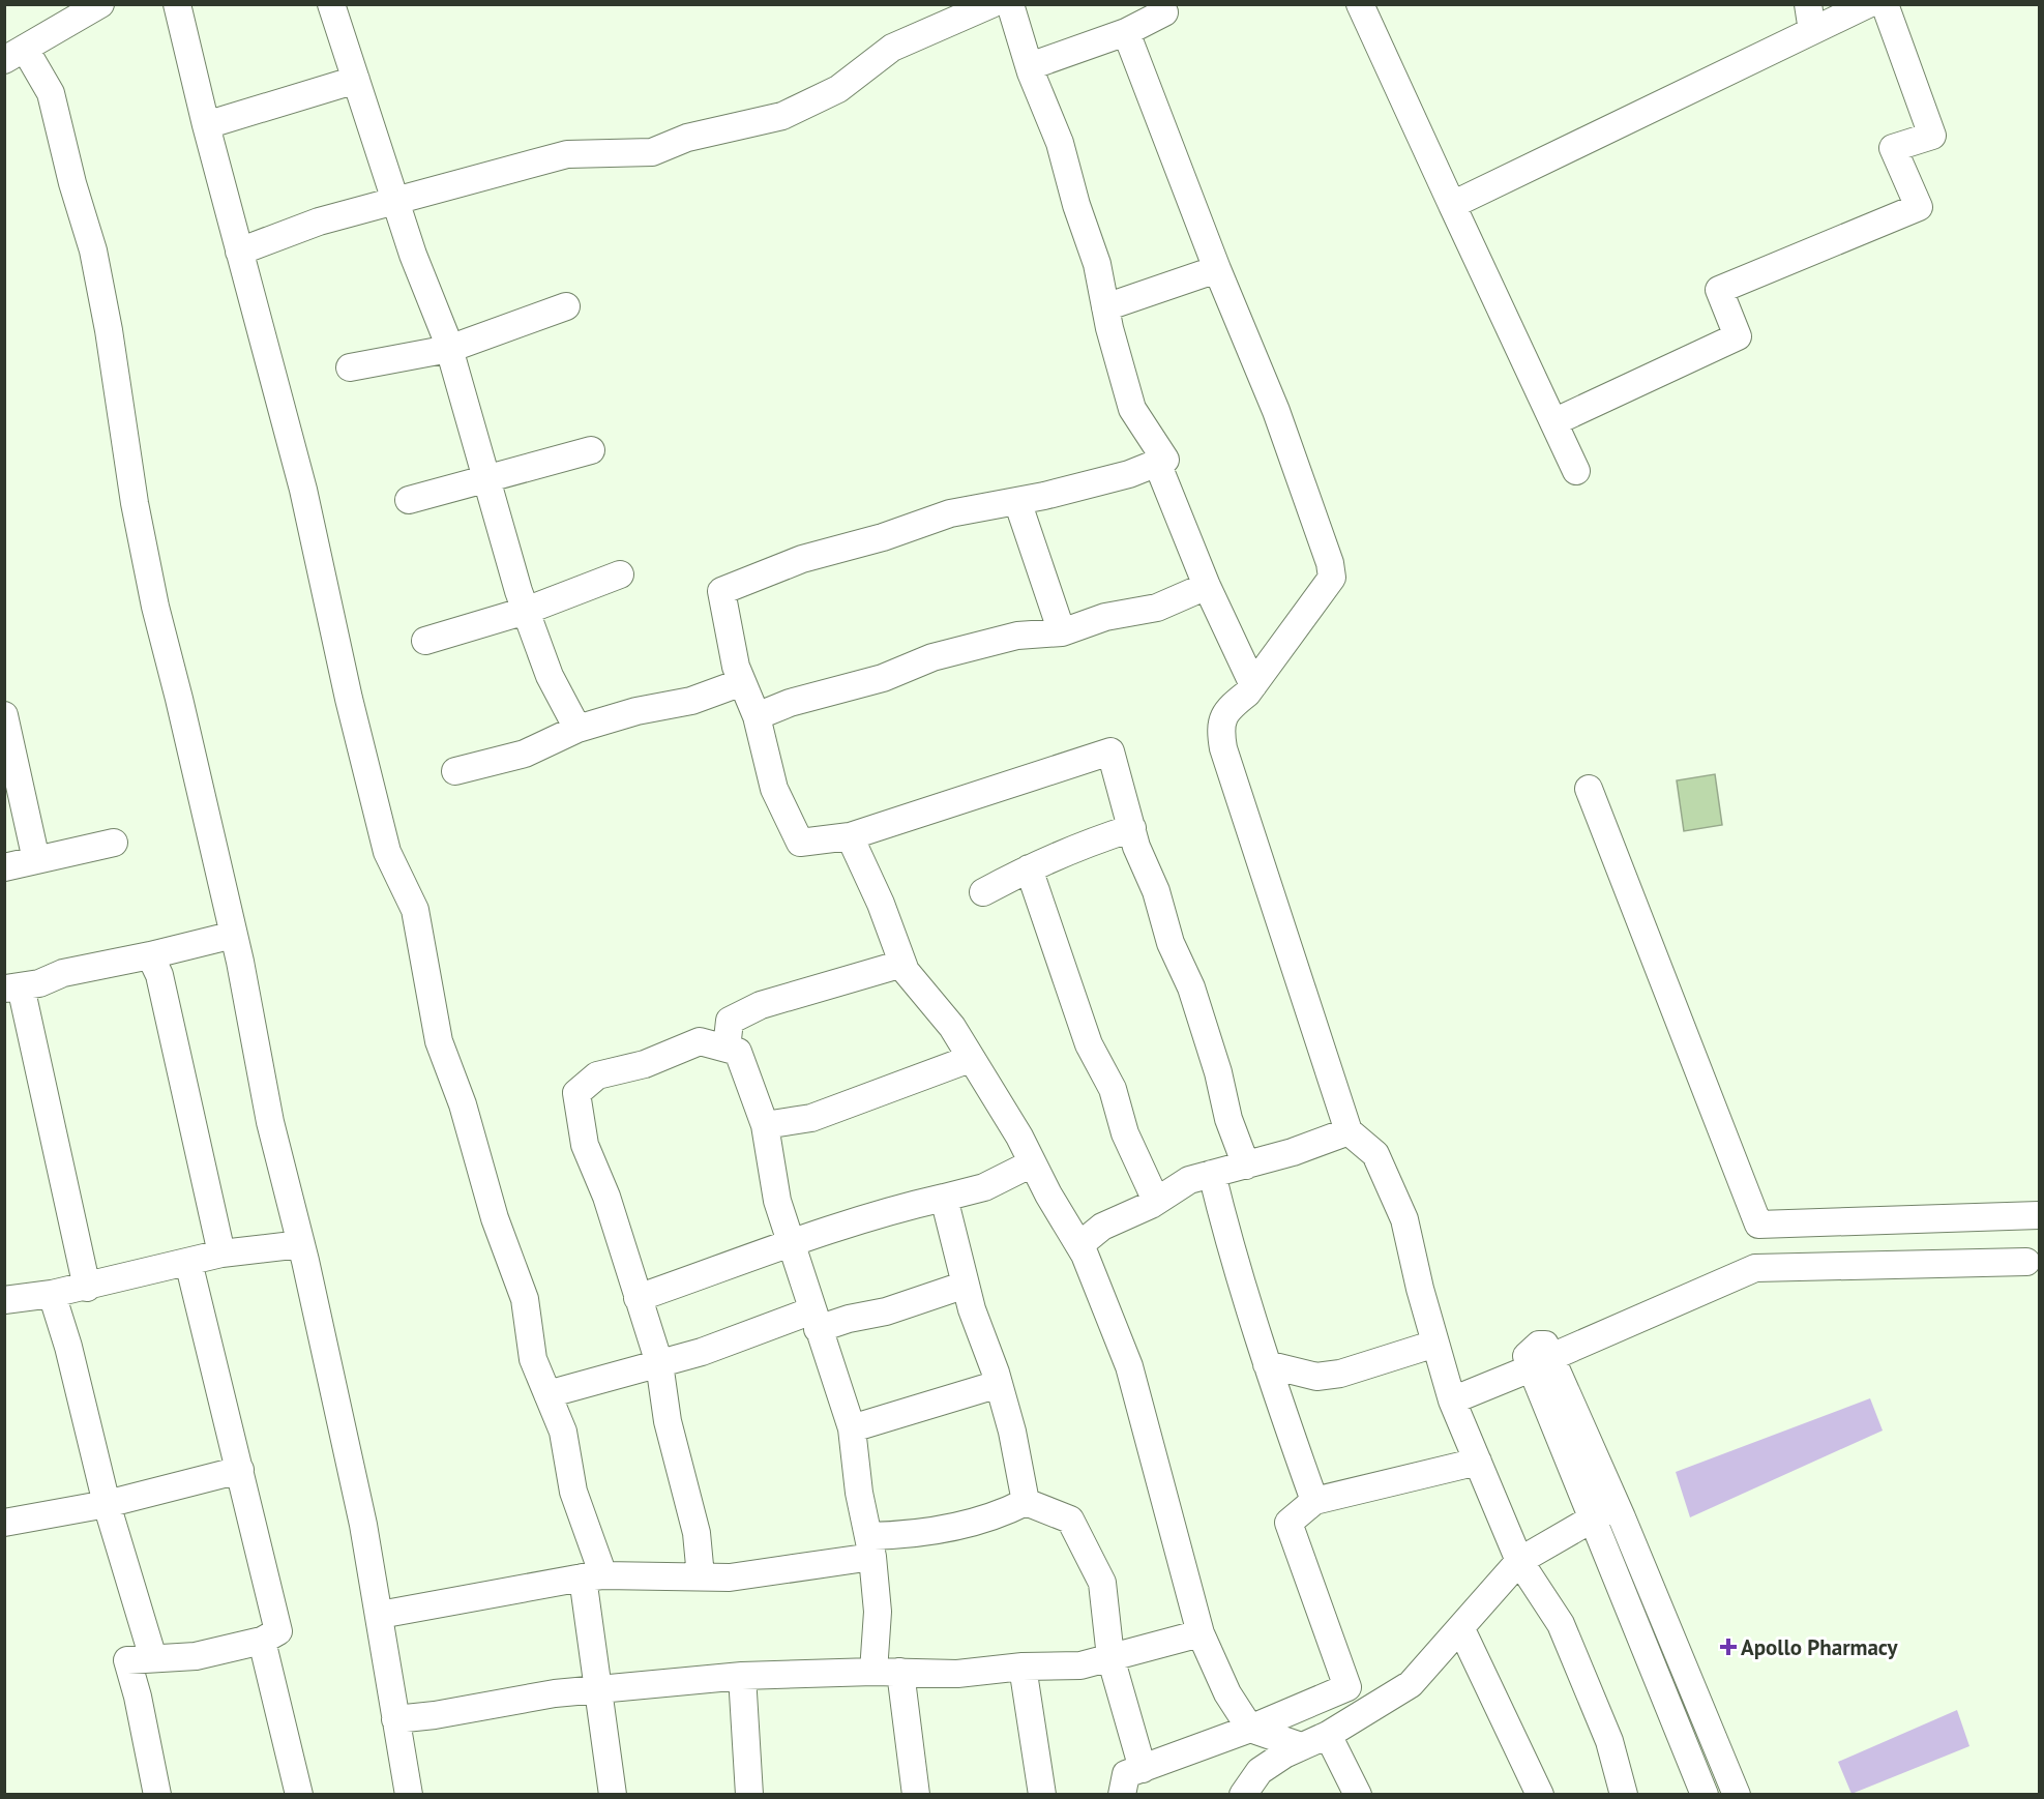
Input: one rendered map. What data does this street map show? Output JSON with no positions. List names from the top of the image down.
{
  "places": {
    "health": ["Apollo Pharmacy"]
  }
}
